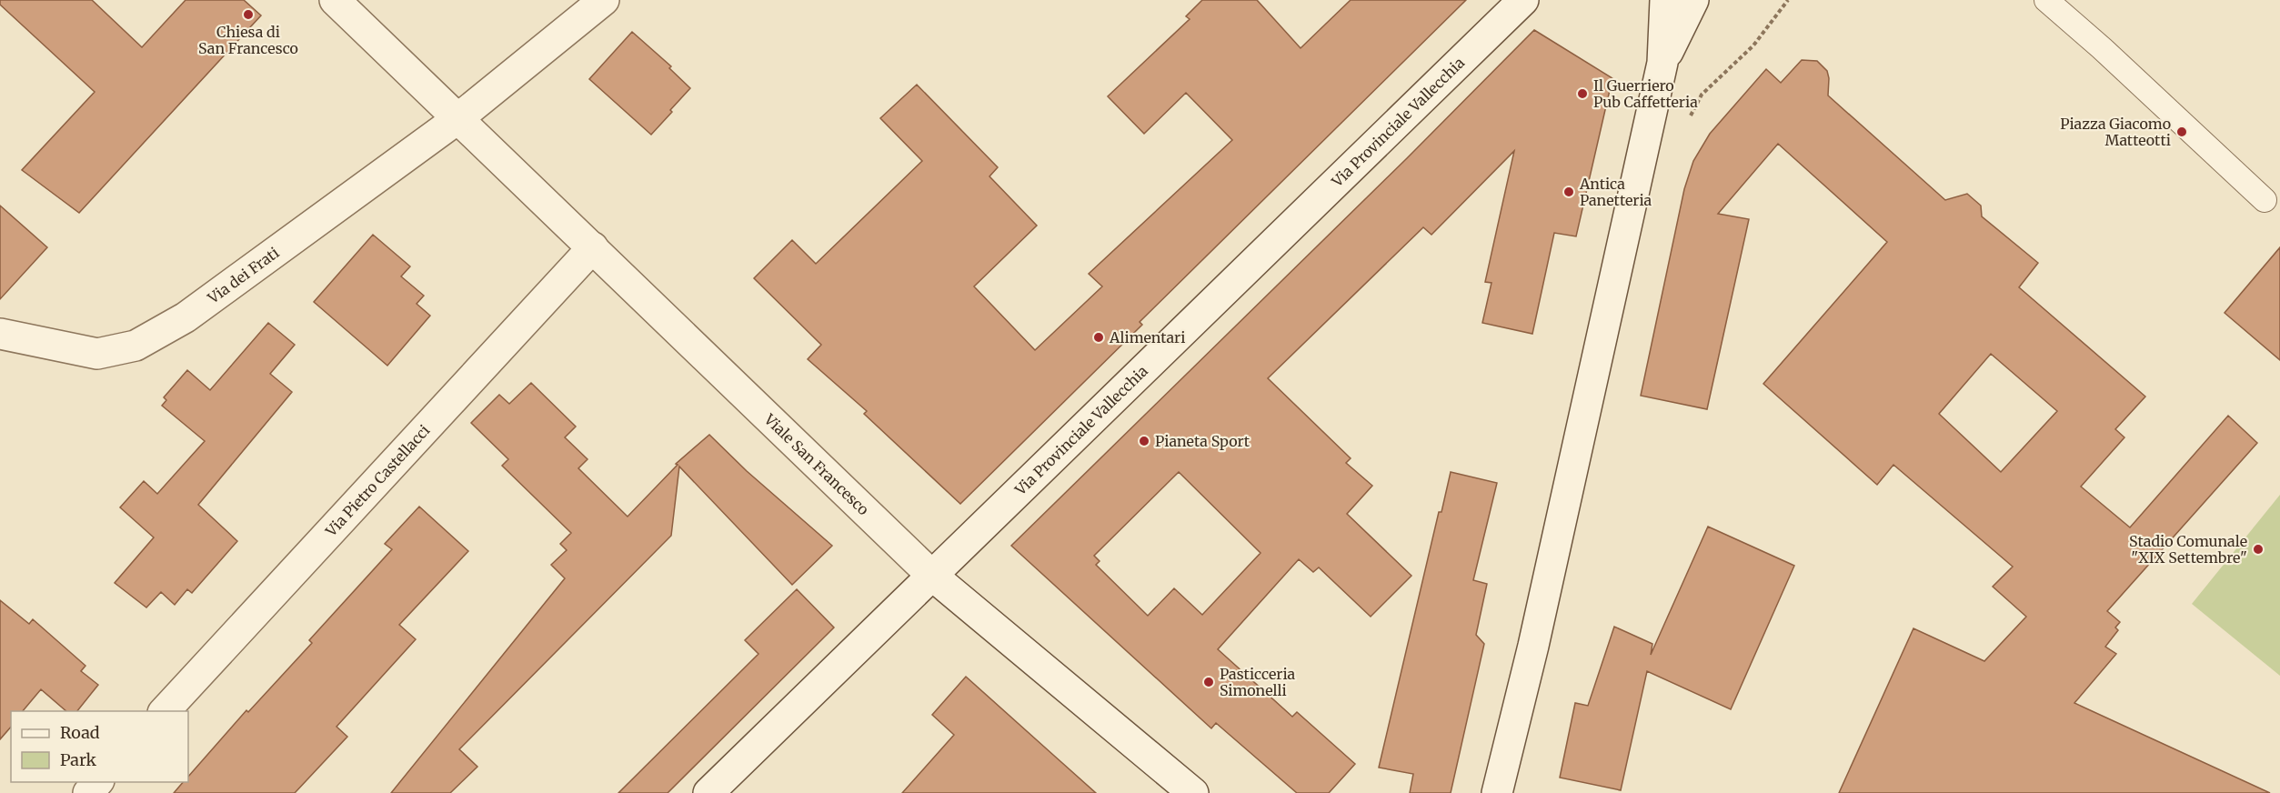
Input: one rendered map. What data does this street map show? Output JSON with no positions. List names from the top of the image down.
{
  "streets": {
    "main road": [
      "Via Provinciale Vallecchia",
      "Via dei Frati",
      "Viale San Francesco",
      "Via Pietro Castellacci"
    ]
  },
  "crossings": [
    ["Via Provinciale Vallecchia", "Viale San Francesco"],
    ["Via dei Frati", "Viale San Francesco"],
    ["Viale San Francesco", "Via Pietro Castellacci"]
  ],
  "places": [
    "Chiesa di San Francesco",
    "Il Guerriero Pub Caffetteria",
    "Piazza Giacomo Matteotti",
    "Antica Panetteria",
    "Alimentari",
    "Pianeta Sport",
    "Stadio Comunale \"XIX Settembre\"",
    "Pasticceria Simonelli"
  ],
  "legend": ["Road", "Park"]
}
